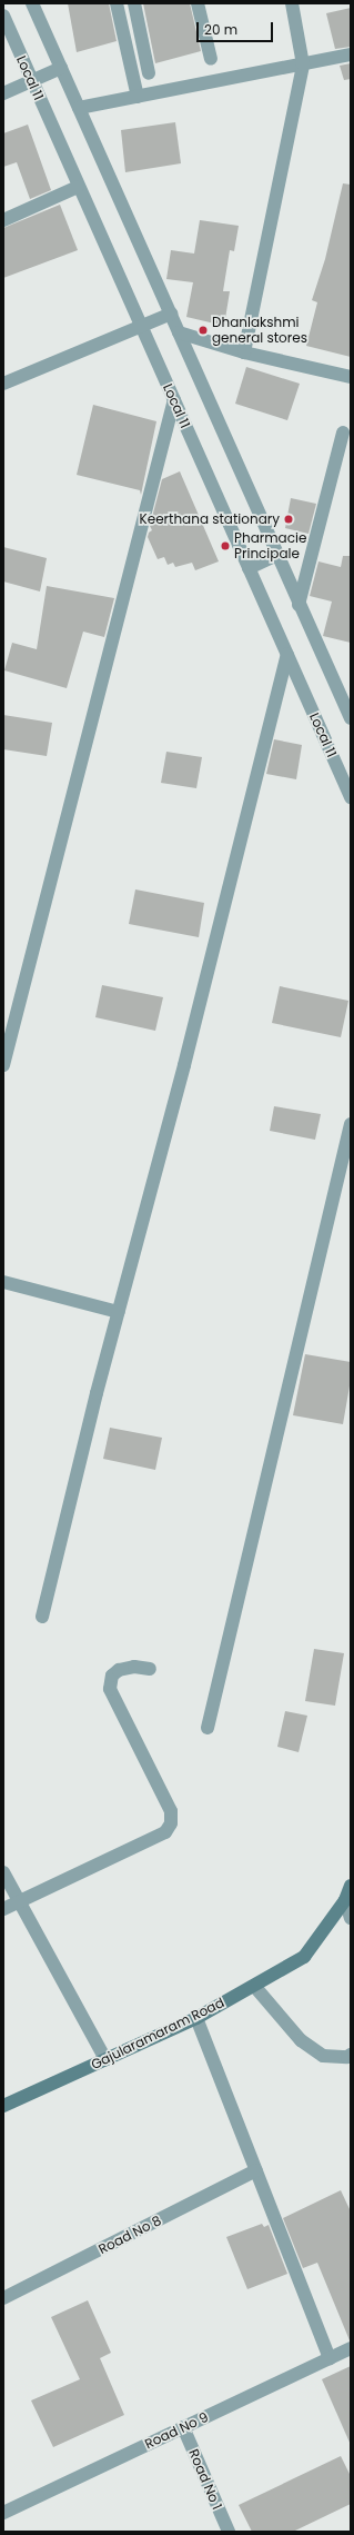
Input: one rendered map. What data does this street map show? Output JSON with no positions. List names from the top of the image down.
{
  "streets": {
    "main road": ["Gajularamaram Road"],
    "street": [
      "Local 11",
      "Road No 8",
      "Road No 9",
      "Road No 1"
    ]
  },
  "crossings": [
    ["Road No 9", "Road No 1"]
  ],
  "places": ["Dhanlakshmi general stores", "Keerthana stationary", "Pharmacie Principale"],
  "scale_bar": "20 m"
}
